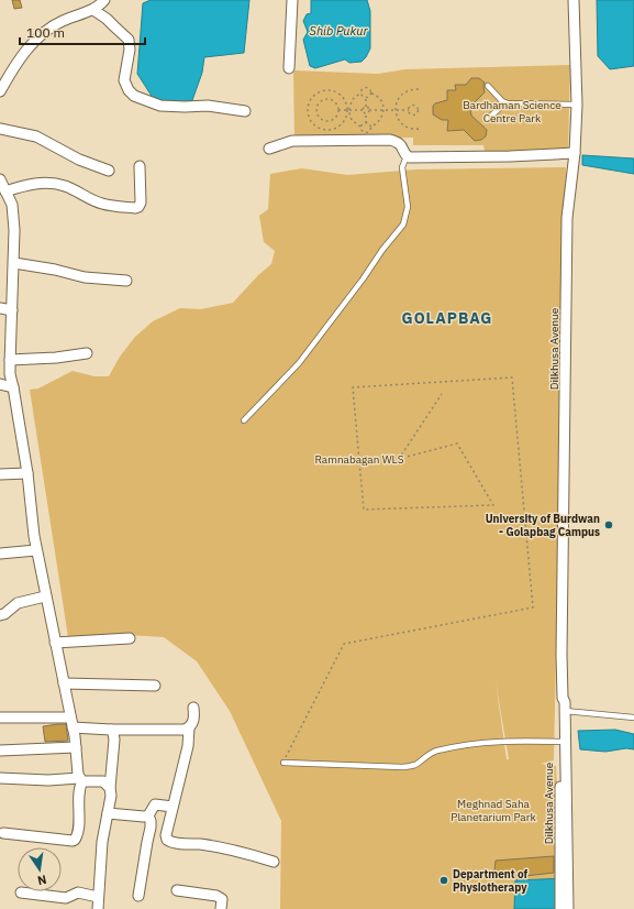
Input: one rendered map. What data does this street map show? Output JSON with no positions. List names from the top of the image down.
{
  "streets": {
    "street": ["Dilkhusa Avenue"]
  },
  "districts": ["GOLAPBAG"],
  "water": ["Shib Pukur"],
  "parks": ["Bardhaman Science Centre Park", "Ramnabagan WLS", "Meghnad Saha Planetarium Park"],
  "places": ["University of Burdwan - Golapbag Campus", "Department of Physiotherapy"],
  "scale_bar": "100 m",
  "north": "bottom"
}
